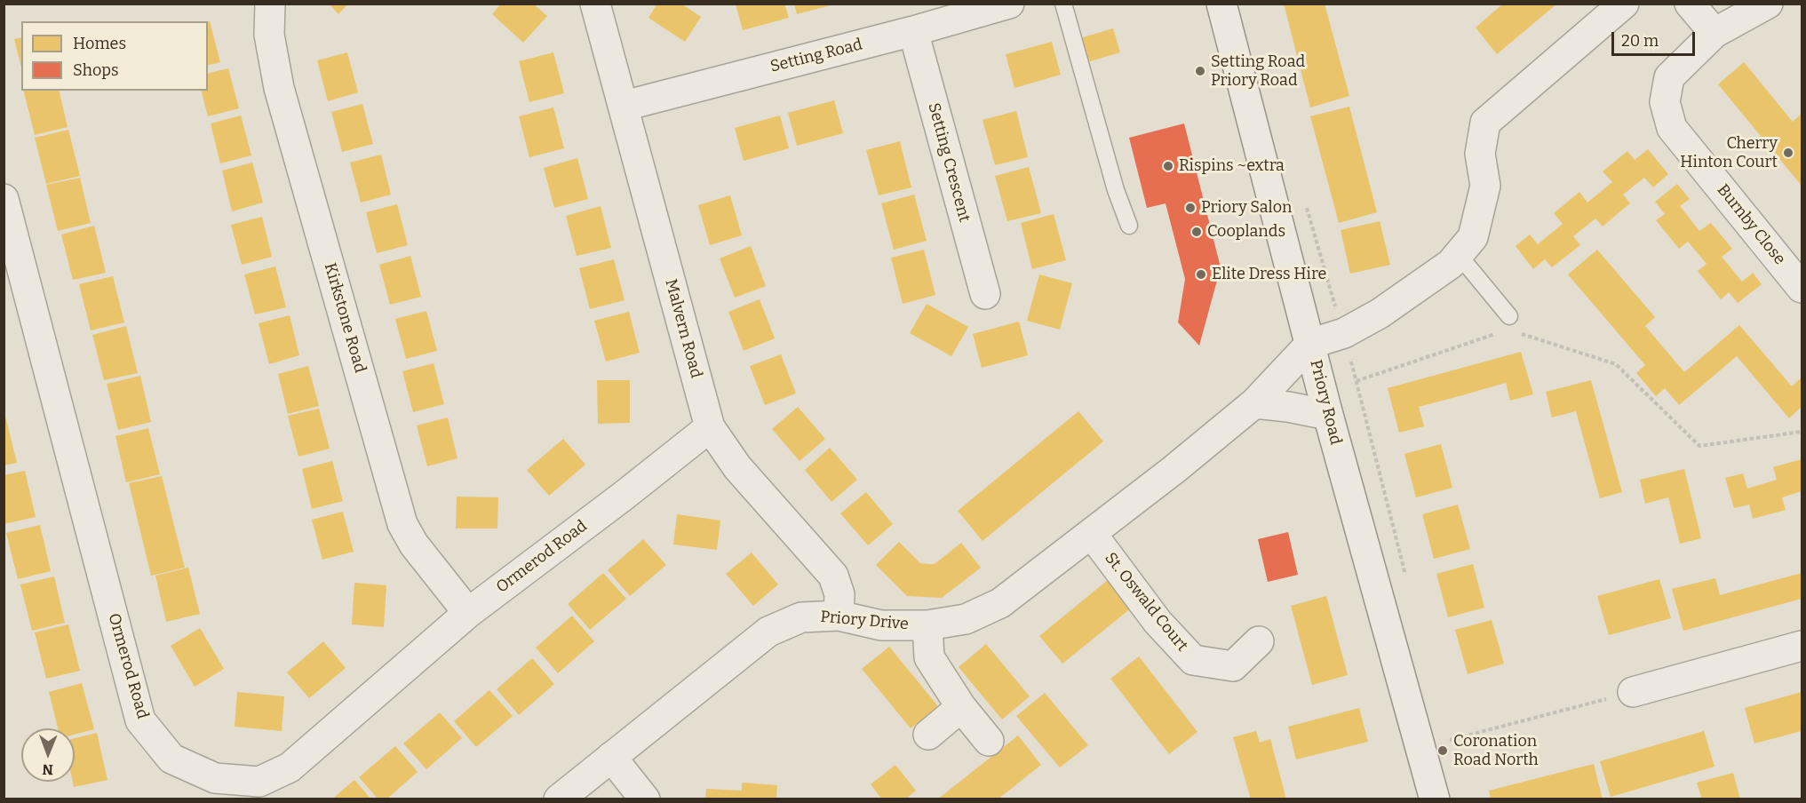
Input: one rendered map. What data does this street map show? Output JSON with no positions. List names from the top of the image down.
{
  "streets": {
    "street": [
      "Setting Road",
      "Setting Crescent",
      "Burnby Close",
      "Kirkstone Road",
      "Malvern Road",
      "Priory Road",
      "Ormerod Road",
      "St. Oswald Court",
      "Priory Drive"
    ]
  },
  "crossings": [
    ["Setting Road", "Setting Crescent"],
    ["Setting Road", "Malvern Road"],
    ["Kirkstone Road", "Ormerod Road"],
    ["Malvern Road", "Ormerod Road"],
    ["Malvern Road", "Priory Drive"],
    ["Priory Road", "Priory Drive"],
    ["St. Oswald Court", "Priory Drive"]
  ],
  "places": [
    "Setting Road Priory Road",
    "Cherry Hinton Court",
    "Rispins ~extra",
    "Priory Salon",
    "Cooplands",
    "Elite Dress Hire",
    "Coronation Road North"
  ],
  "legend": ["Homes", "Shops"],
  "scale_bar": "20 m",
  "north": "bottom"
}
